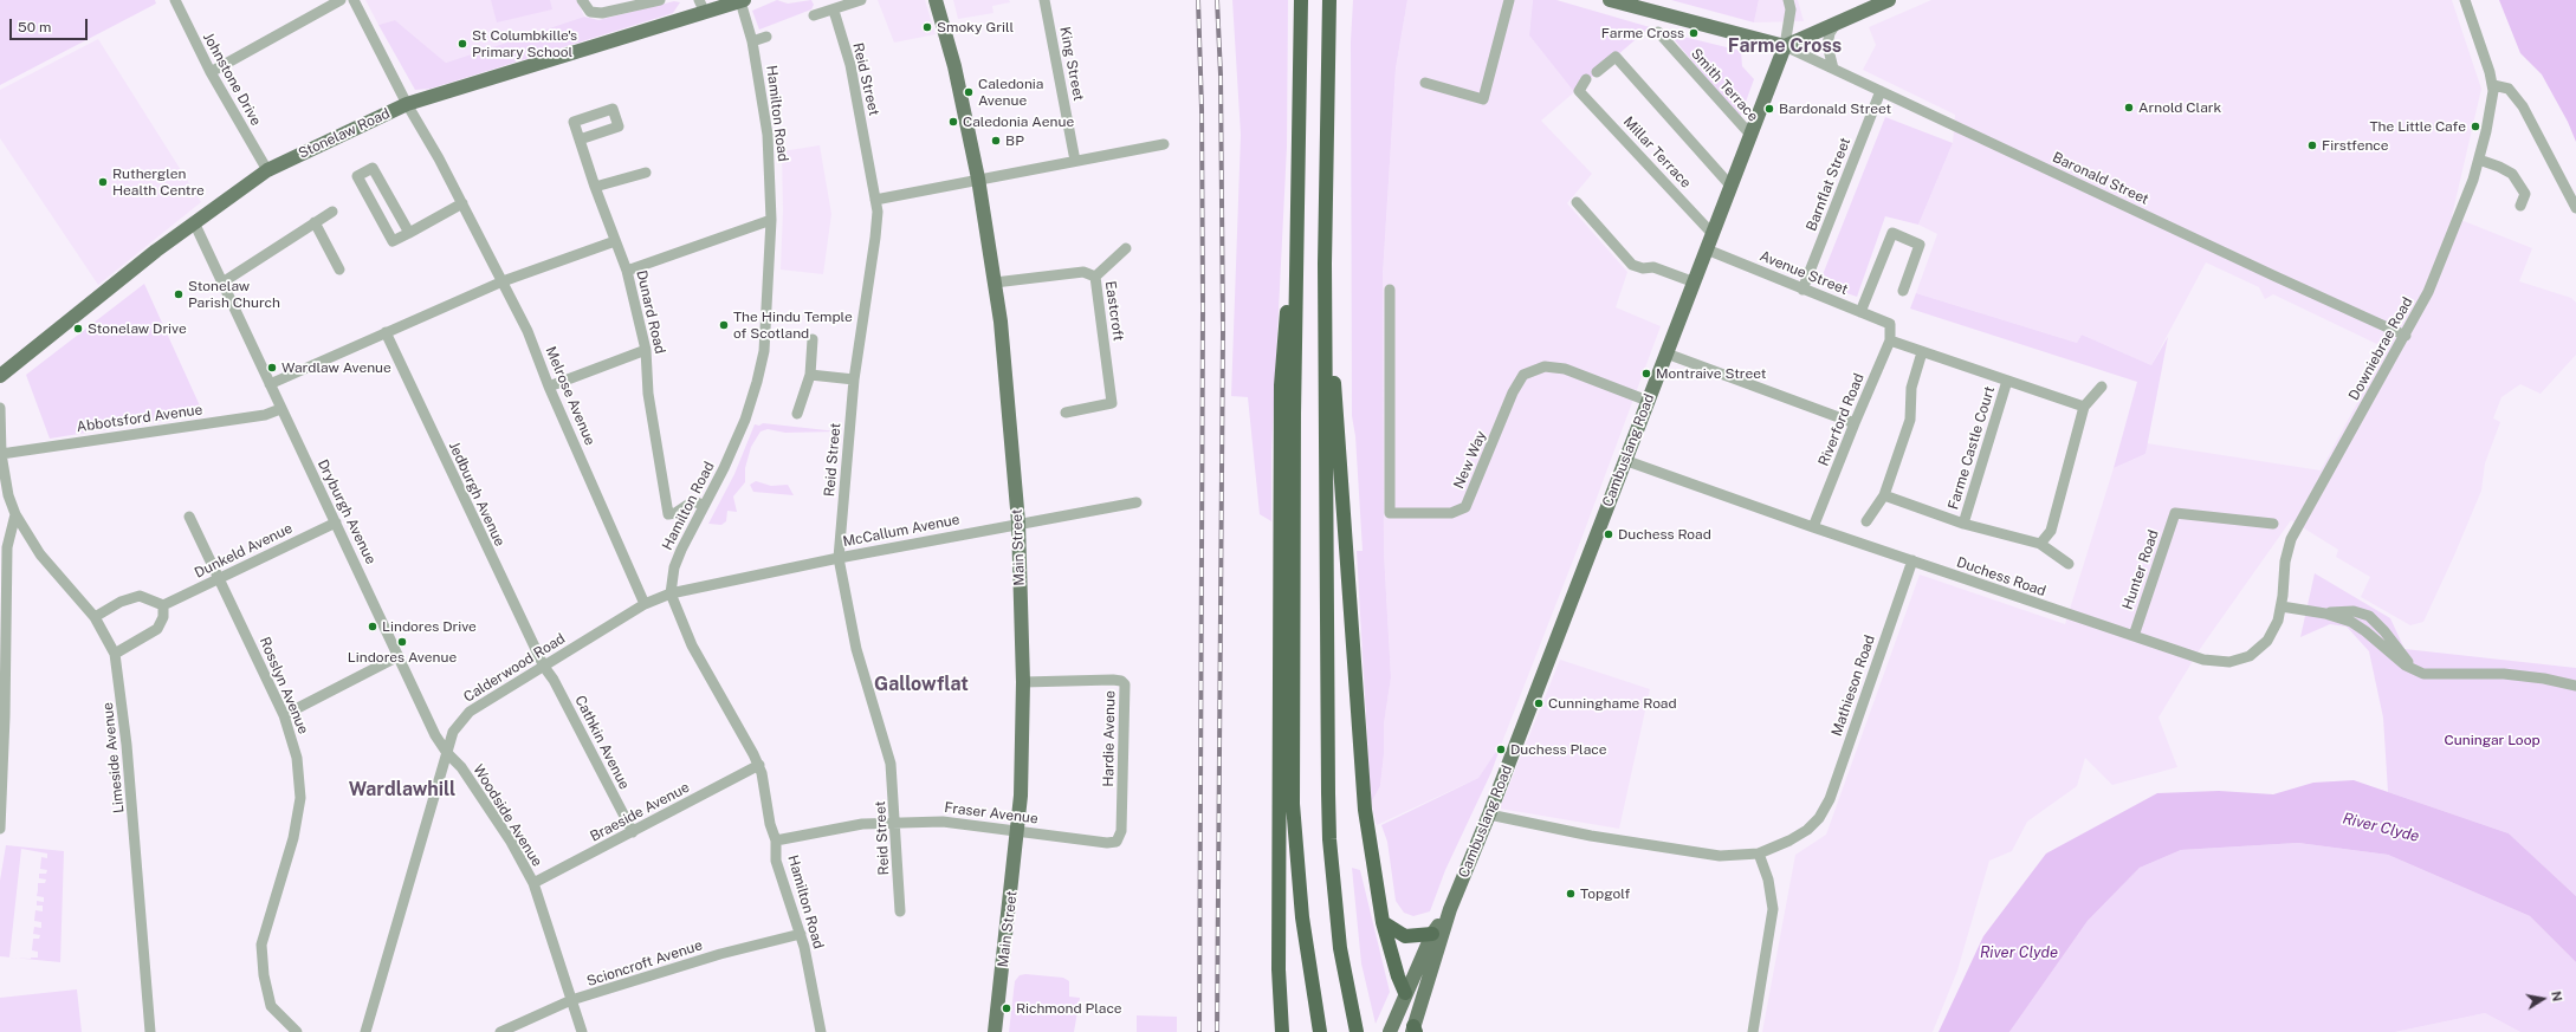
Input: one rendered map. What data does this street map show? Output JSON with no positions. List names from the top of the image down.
{
  "streets": {
    "main road": ["Stonelaw Road", "Cambuslang Road", "Main Street"],
    "street": [
      "King Street",
      "Johnstone Drive",
      "Reid Street",
      "Smith Terrace",
      "Hamilton Road",
      "Millar Terrace",
      "Baronald Street",
      "Barnflat Street",
      "Avenue Street",
      "Eastcroft",
      "Dunard Road",
      "Downiebrae Road",
      "Melrose Avenue",
      "Abbotsford Avenue",
      "Riverford Road",
      "Farme Castle Court",
      "New Way",
      "Jedburgh Avenue",
      "Dryburgh Avenue",
      "McCallum Avenue",
      "Dunkeld Avenue",
      "Hunter Road",
      "Duchess Road",
      "Calderwood Road",
      "Rosslyn Avenue",
      "Mathieson Road",
      "Hardie Avenue",
      "Cathkin Avenue",
      "Limeside Avenue",
      "Braeside Avenue",
      "Fraser Avenue",
      "Woodside Avenue",
      "Scioncroft Avenue"
    ]
  },
  "crossings": [
    ["Johnstone Drive", "Stonelaw Road"],
    ["Reid Street", "McCallum Avenue"],
    ["Reid Street", "Fraser Avenue"],
    ["Smith Terrace", "Cambuslang Road"],
    ["Hamilton Road", "Stonelaw Road"],
    ["Hamilton Road", "Dunard Road"],
    ["Hamilton Road", "McCallum Avenue"],
    ["Hamilton Road", "Calderwood Road"],
    ["Hamilton Road", "Braeside Avenue"],
    ["Hamilton Road", "Fraser Avenue"],
    ["Hamilton Road", "Scioncroft Avenue"],
    ["Stonelaw Road", "Melrose Avenue"],
    ["Stonelaw Road", "Dryburgh Avenue"],
    ["Millar Terrace", "Cambuslang Road"],
    ["Baronald Street", "Barnflat Street"],
    ["Baronald Street", "Downiebrae Road"],
    ["Baronald Street", "Cambuslang Road"],
    ["Barnflat Street", "Avenue Street"],
    ["Avenue Street", "Riverford Road"],
    ["Avenue Street", "Cambuslang Road"],
    ["Eastcroft", "Main Street"],
    ["Downiebrae Road", "Duchess Road"],
    ["Melrose Avenue", "Calderwood Road"],
    ["Abbotsford Avenue", "Dryburgh Avenue"],
    ["Riverford Road", "Farme Castle Court"],
    ["Riverford Road", "Duchess Road"],
    ["Cambuslang Road", "New Way"],
    ["Cambuslang Road", "Duchess Road"],
    ["Jedburgh Avenue", "Calderwood Road"],
    ["Jedburgh Avenue", "Cathkin Avenue"],
    ["Dryburgh Avenue", "Dunkeld Avenue"],
    ["Dryburgh Avenue", "Calderwood Road"],
    ["Dryburgh Avenue", "Woodside Avenue"],
    ["McCallum Avenue", "Main Street"],
    ["McCallum Avenue", "Calderwood Road"],
    ["Main Street", "Hardie Avenue"],
    ["Main Street", "Fraser Avenue"],
    ["Dunkeld Avenue", "Rosslyn Avenue"],
    ["Hunter Road", "Duchess Road"],
    ["Duchess Road", "Mathieson Road"],
    ["Calderwood Road", "Cathkin Avenue"],
    ["Calderwood Road", "Woodside Avenue"],
    ["Hardie Avenue", "Fraser Avenue"],
    ["Cathkin Avenue", "Braeside Avenue"],
    ["Braeside Avenue", "Woodside Avenue"],
    ["Woodside Avenue", "Scioncroft Avenue"]
  ],
  "districts": ["Farme Cross", "Gallowflat", "Wardlawhill"],
  "water": ["River Clyde"],
  "parks": ["Cuningar Loop"],
  "places": [
    "Smoky Grill",
    "Farme Cross",
    "St Columbkille's Primary School",
    "Caledonia Avenue",
    "Arnold Clark",
    "Bardonald Street",
    "Caledonia Aenue",
    "The Little Cafe",
    "BP",
    "Firstfence",
    "Rutherglen Health Centre",
    "Stonelaw Parish Church",
    "The Hindu Temple of Scotland",
    "Stonelaw Drive",
    "Wardlaw Avenue",
    "Montraive Street",
    "Duchess Road",
    "Lindores Drive",
    "Lindores Avenue",
    "Cunninghame Road",
    "Duchess Place",
    "Topgolf",
    "Richmond Place"
  ],
  "scale_bar": "50 m",
  "north": "right"
}
